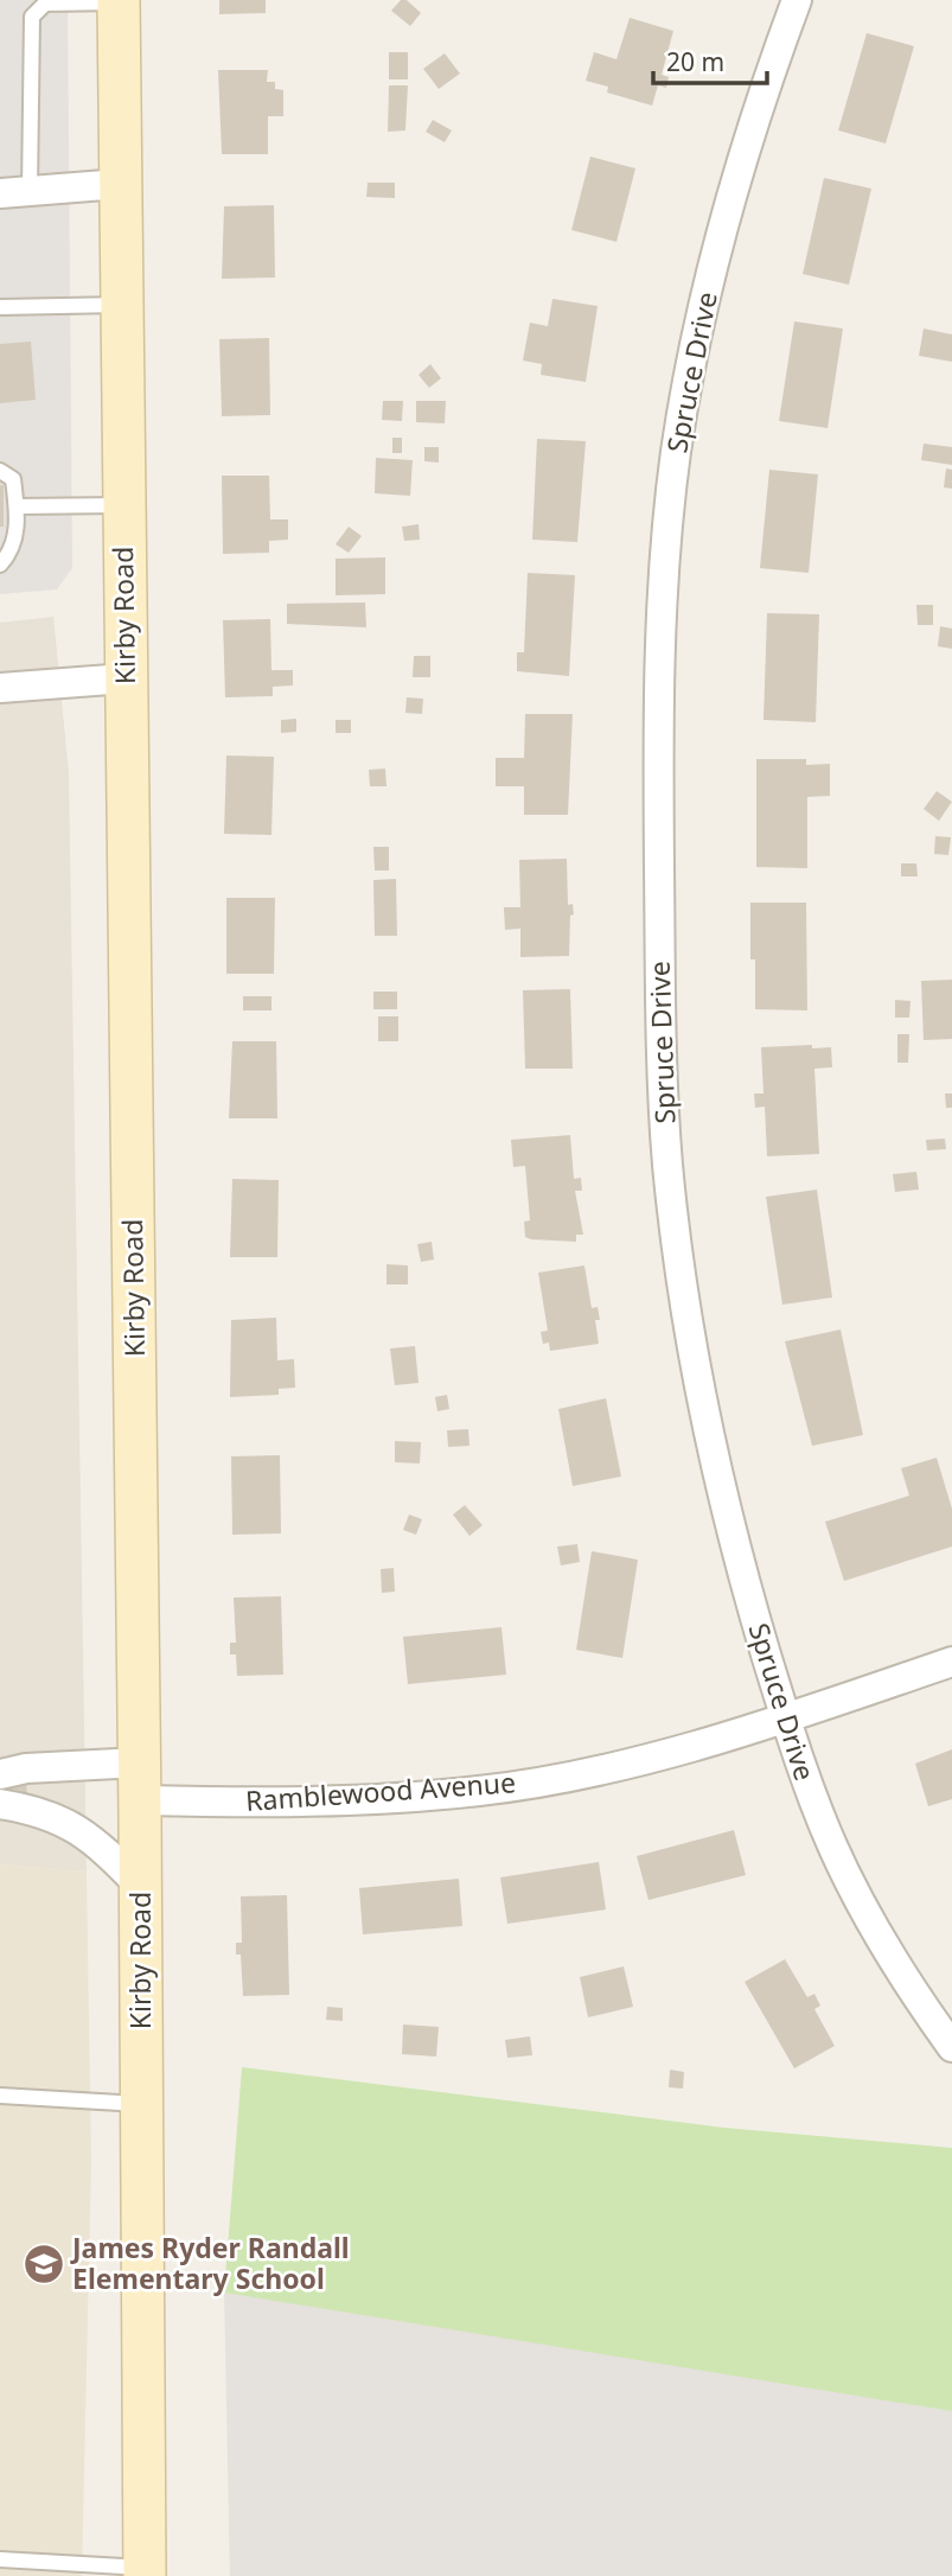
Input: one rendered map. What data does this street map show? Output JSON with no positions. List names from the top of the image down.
{
  "streets": {
    "main road": ["Kirby Road"],
    "street": ["Spruce Drive", "Ramblewood Avenue"]
  },
  "crossings": [
    ["Spruce Drive", "Ramblewood Avenue"],
    ["Kirby Road", "Ramblewood Avenue"]
  ],
  "places": {
    "school or university": ["James Ryder Randall Elementary School"]
  },
  "scale_bar": "20 m"
}
